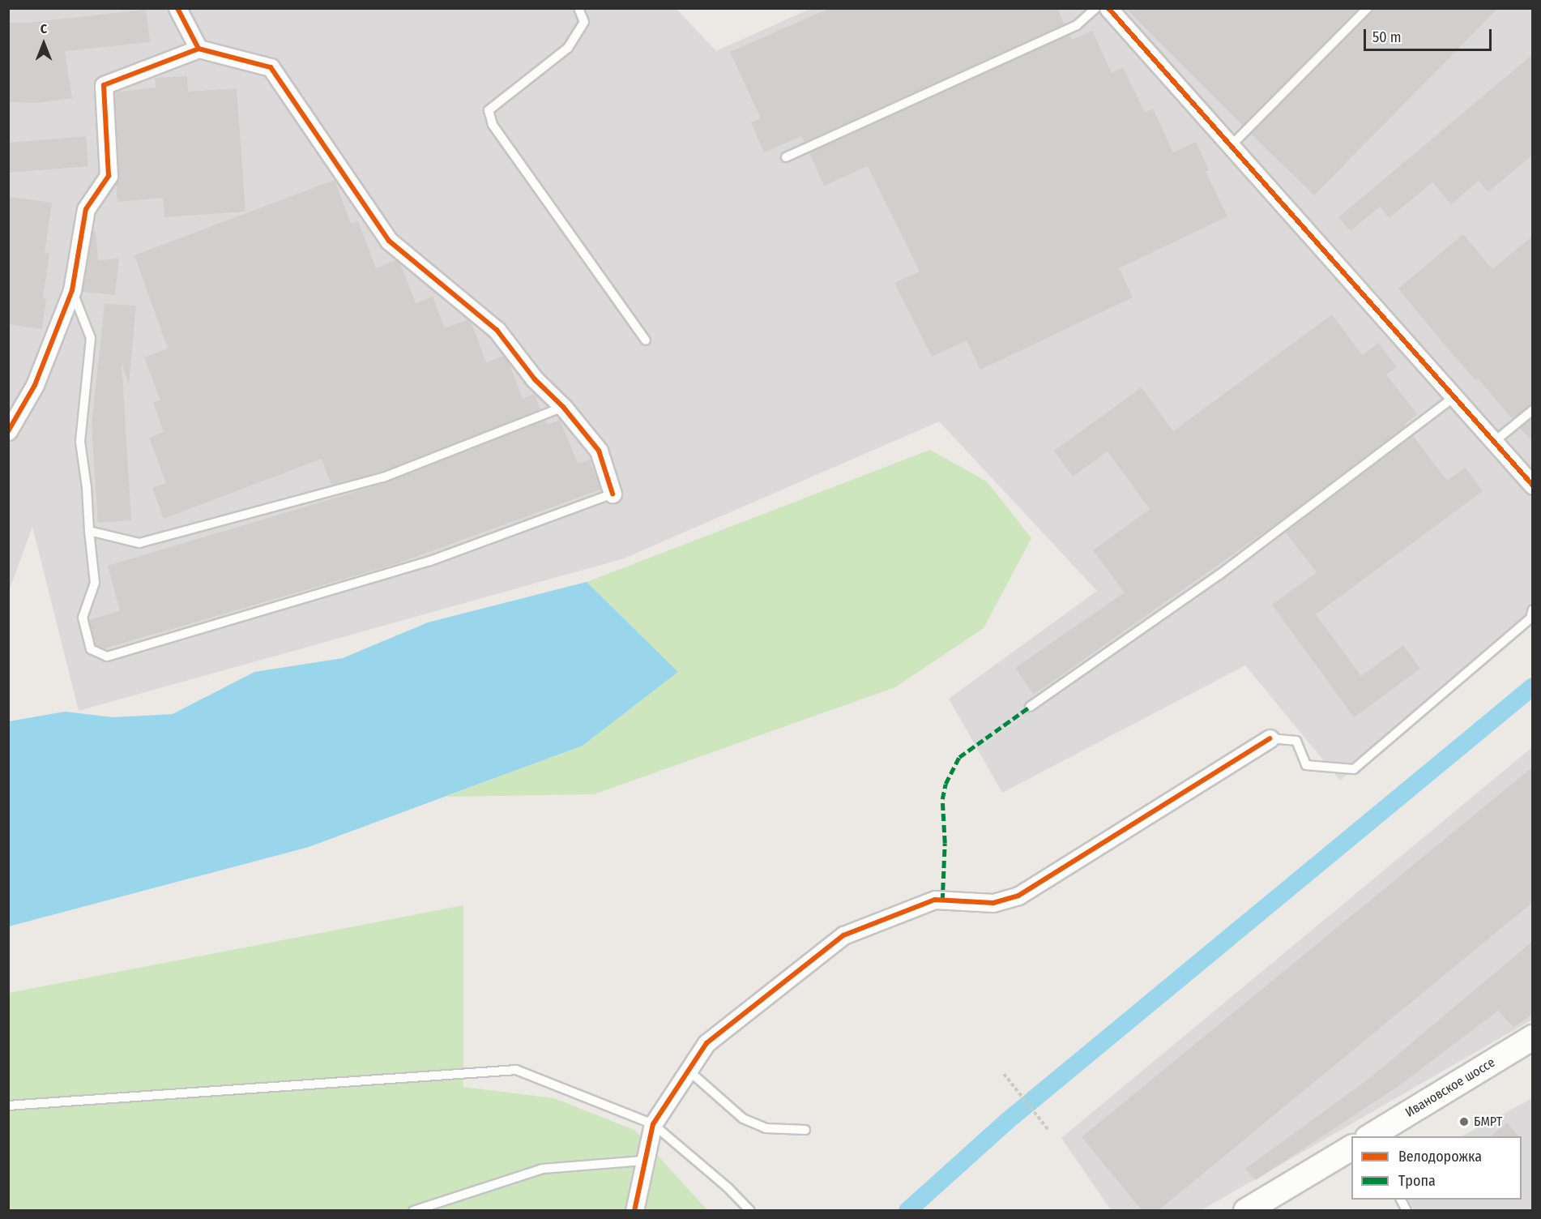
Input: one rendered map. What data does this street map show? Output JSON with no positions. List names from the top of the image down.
{
  "streets": {
    "street": ["Ивановское шоссе"]
  },
  "places": ["БМРТ"],
  "legend": ["Велодорожка", "Тропа"],
  "scale_bar": "50 m",
  "north": "top"
}
